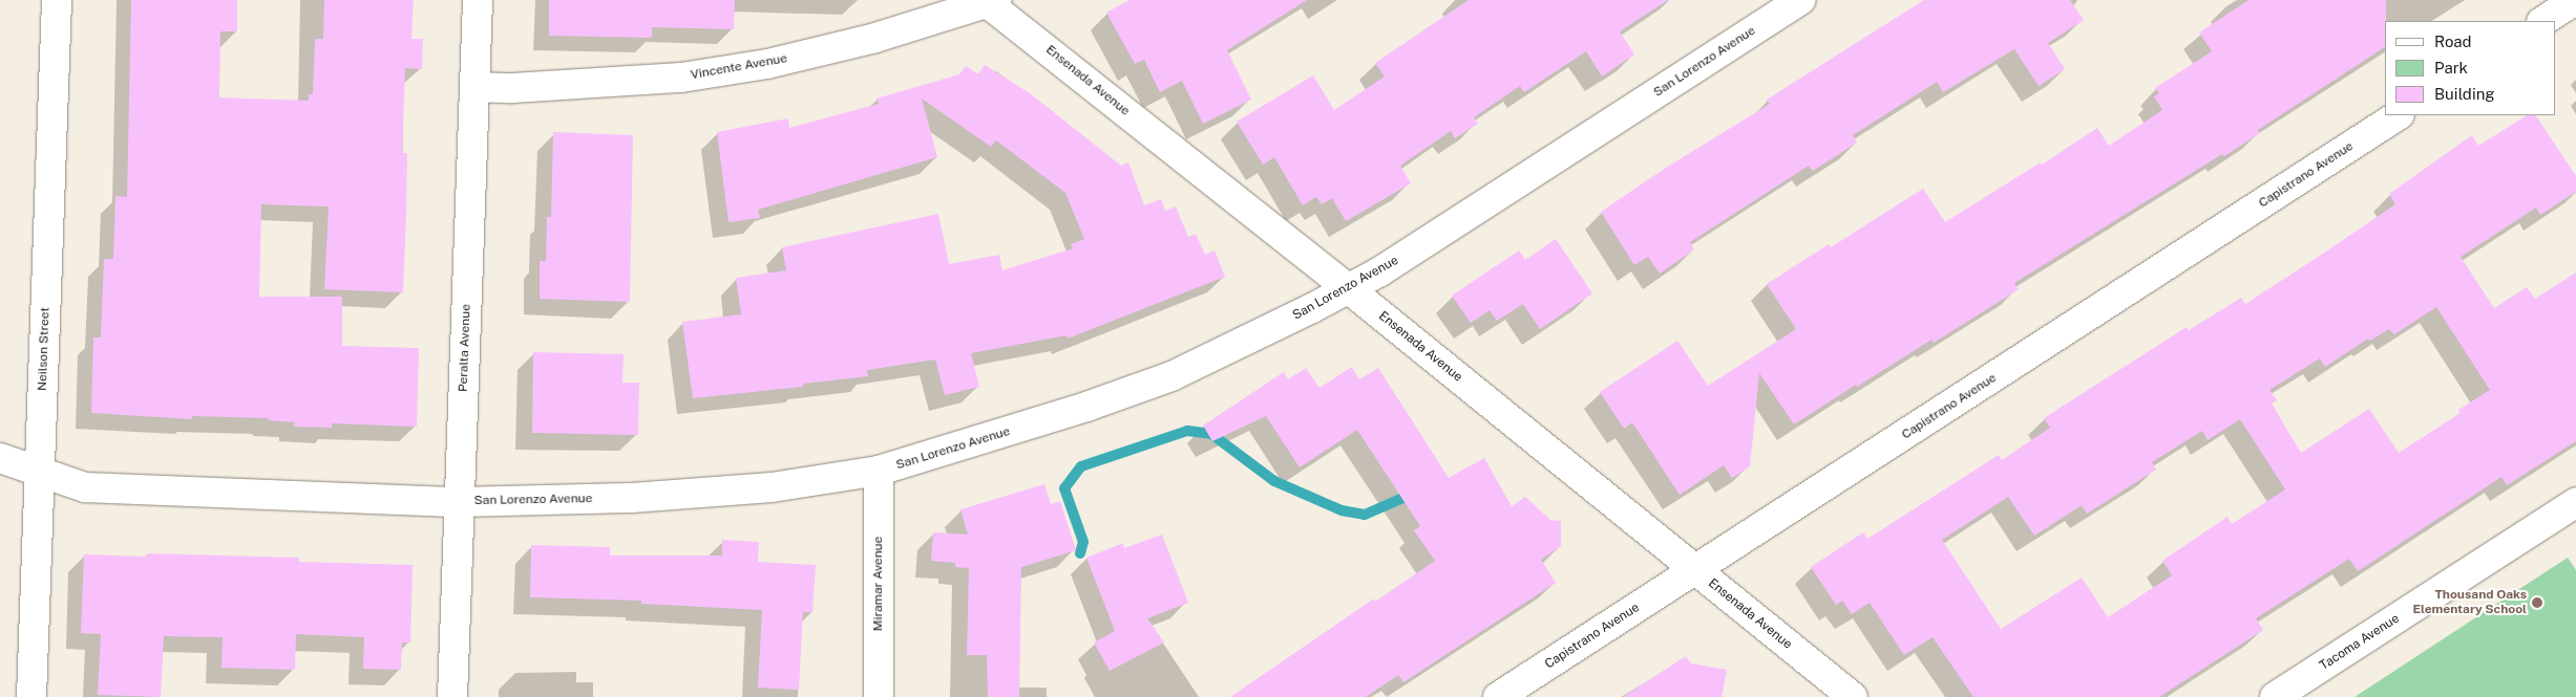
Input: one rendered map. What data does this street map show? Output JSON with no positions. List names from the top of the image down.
{
  "streets": {
    "street": [
      "San Lorenzo Avenue",
      "Vincente Avenue",
      "Ensenada Avenue",
      "Capistrano Avenue",
      "Peralta Avenue",
      "Neilson Street",
      "Miramar Avenue",
      "Tacoma Avenue"
    ]
  },
  "crossings": [
    ["San Lorenzo Avenue", "Ensenada Avenue"],
    ["San Lorenzo Avenue", "Peralta Avenue"],
    ["San Lorenzo Avenue", "Neilson Street"],
    ["San Lorenzo Avenue", "Miramar Avenue"],
    ["Vincente Avenue", "Ensenada Avenue"],
    ["Vincente Avenue", "Peralta Avenue"],
    ["Ensenada Avenue", "Capistrano Avenue"]
  ],
  "places": ["Thousand Oaks Elementary School"],
  "legend": ["Road", "Park", "Building"]
}
